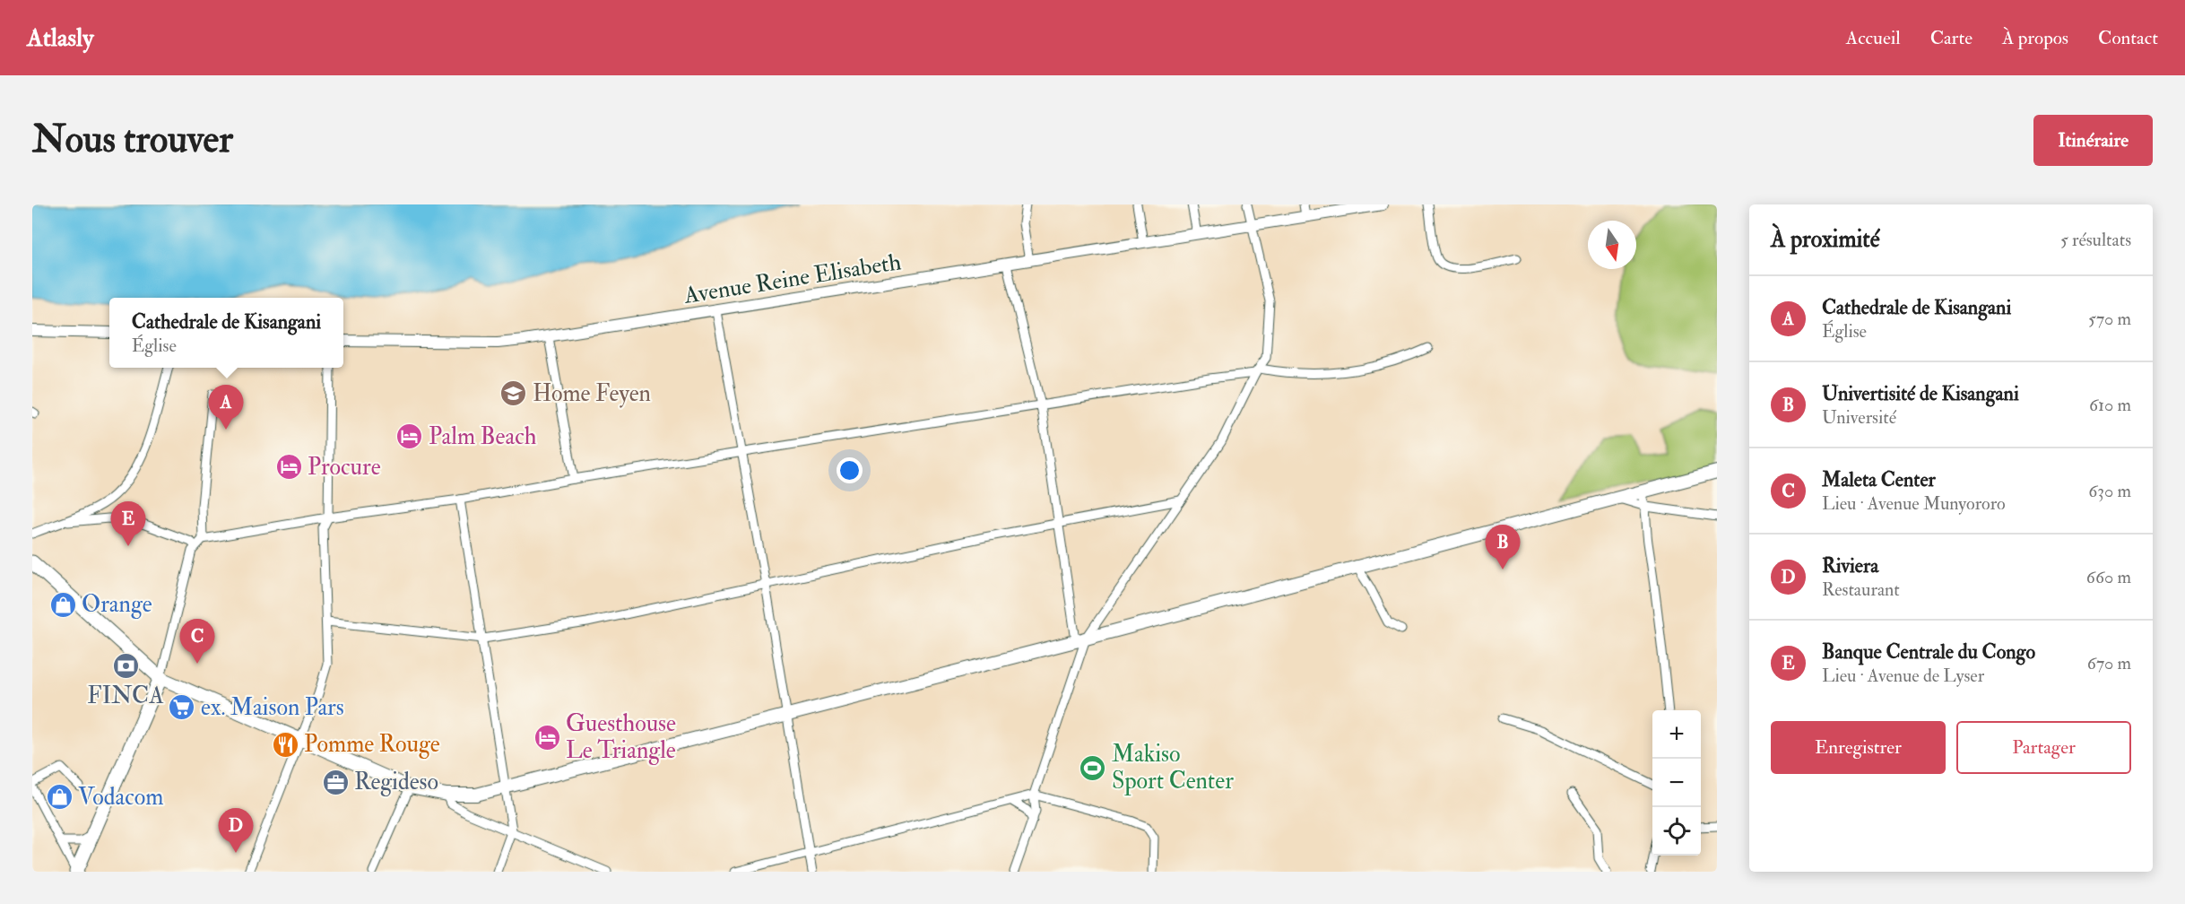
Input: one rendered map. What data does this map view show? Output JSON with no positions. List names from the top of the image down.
{
  "streets": {
    "street": ["Avenue Reine Elisabeth"]
  },
  "places": {
    "school or university": ["Home Feyen"],
    "hotel": ["Palm Beach", "Procure", "Guesthouse Le Triangle"],
    "shop": ["Orange", "Vodacom"],
    "bank": ["FINCA"],
    "supermarket": ["ex. Maison Pars"],
    "restaurant": ["Pomme Rouge"],
    "sports": ["Makiso Sport Center"],
    "office": ["Regideso"]
  },
  "north": "bottom",
  "page": {
    "header": "Atlasly",
    "nav": [
      "Accueil",
      "Carte",
      "À propos",
      "Contact"
    ],
    "buttons": [
      "Itinéraire",
      ["Enregistrer", "Partager"]
    ],
    "title": "Nous trouver",
    "heading": ["À proximité", "5 résultats"],
    "list": [
      {
        "mark": "A",
        "name": "Cathedrale de Kisangani",
        "note": "Église",
        "value": "570 m"
      },
      {
        "mark": "B",
        "name": "Univertisité de Kisangani",
        "note": "Université",
        "value": "610 m"
      },
      {
        "mark": "C",
        "name": "Maleta Center",
        "note": "Lieu · Avenue Munyororo",
        "value": "630 m"
      },
      {
        "mark": "D",
        "name": "Riviera",
        "note": "Restaurant",
        "value": "660 m"
      },
      {
        "mark": "E",
        "name": "Banque Centrale du Congo",
        "note": "Lieu · Avenue de Lyser",
        "value": "670 m"
      }
    ],
    "popup": ["Cathedrale de Kisangani", "Église"],
    "pins": [
      "A",
      "E",
      "B",
      "C",
      "D"
    ],
    "map_buttons": ["+", "−"]
  }
}
